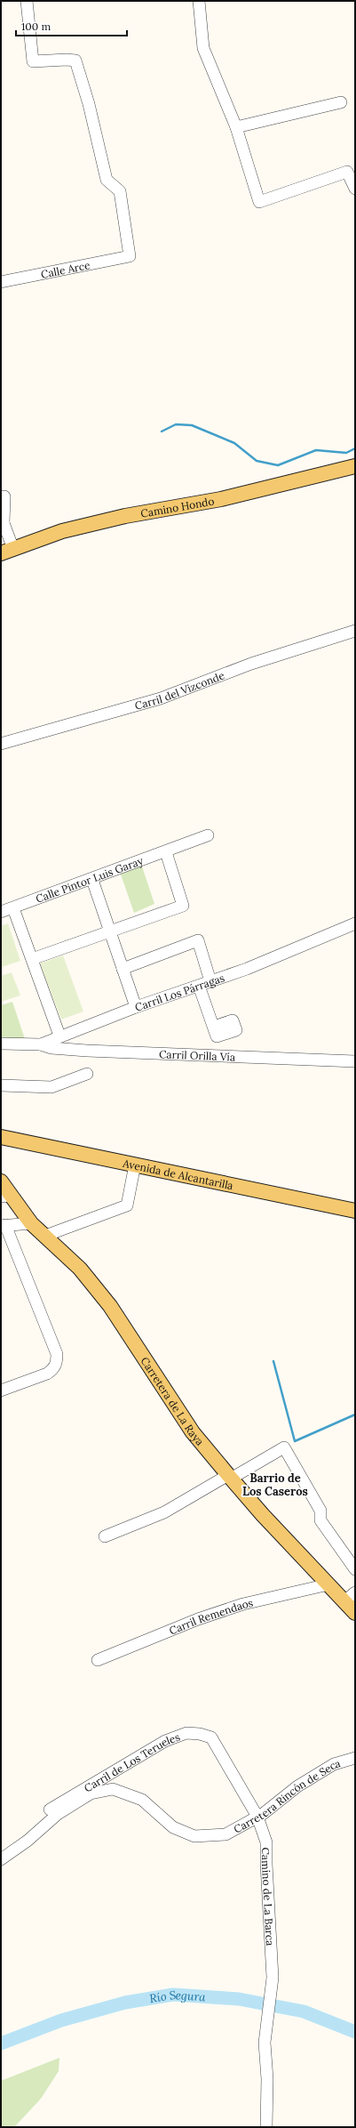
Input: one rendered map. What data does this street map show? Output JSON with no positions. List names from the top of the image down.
{
  "streets": {
    "main road": ["Camino Hondo", "Avenida de Alcantarilla", "Carretera de La Raya"],
    "street": [
      "Calle Arce",
      "Carril del Vizconde",
      "Calle Pintor Luis Garay",
      "Carril Los Párragas",
      "Carril Orilla Vía",
      "Carril Remendaos",
      "Carril de Los Terueles",
      "Carretera Rincón de Seca",
      "Camino de La Barca"
    ]
  },
  "crossings": [
    ["Carril Los Párragas", "Carril Orilla Vía"],
    ["Carretera de La Raya", "Carril Remendaos"],
    ["Carril de Los Terueles", "Carretera Rincón de Seca"],
    ["Carril de Los Terueles", "Camino de La Barca"],
    ["Carretera Rincón de Seca", "Camino de La Barca"]
  ],
  "districts": ["Barrio de Los Caseros"],
  "water": ["Río Segura"],
  "scale_bar": "100 m"
}
